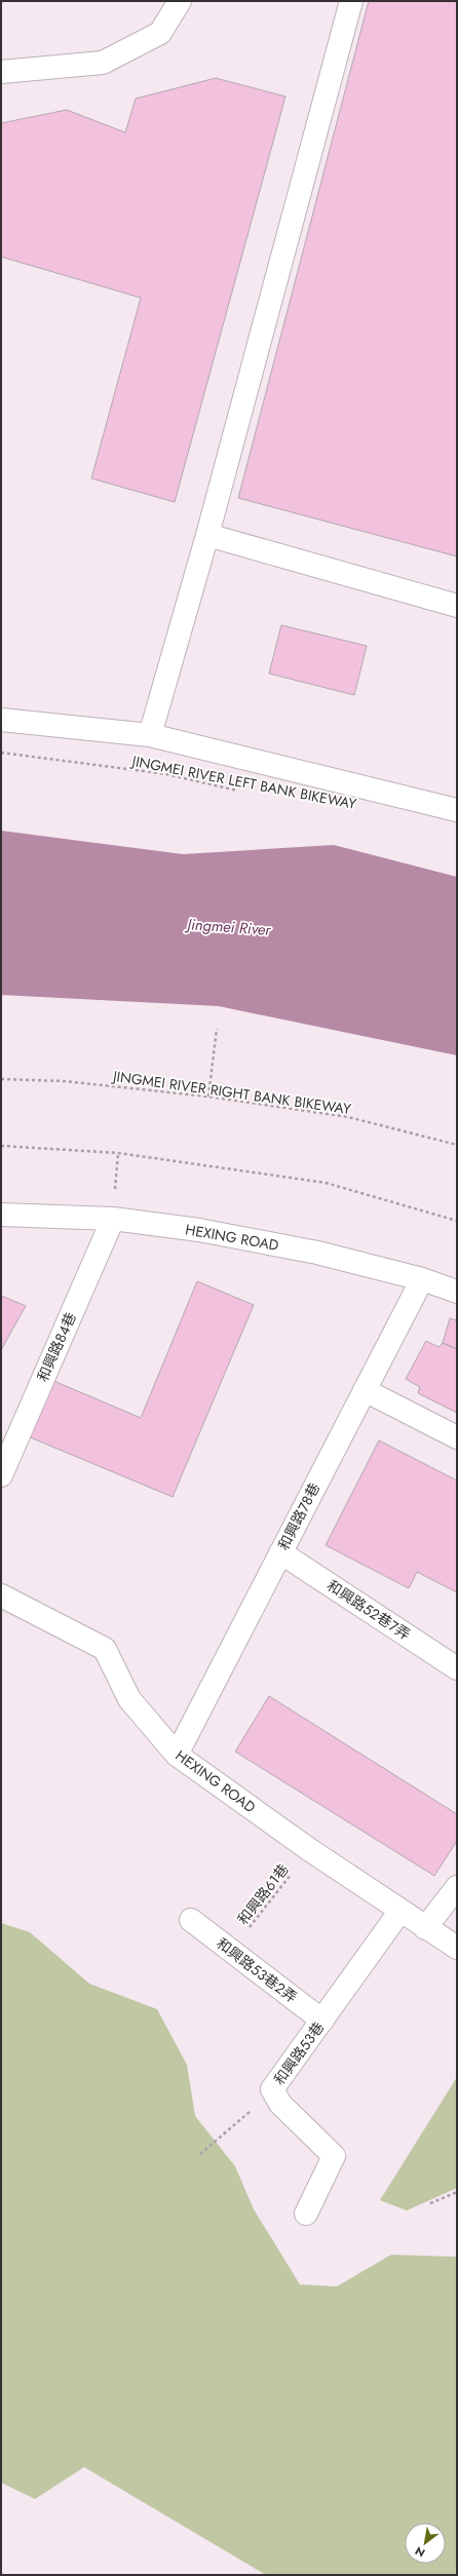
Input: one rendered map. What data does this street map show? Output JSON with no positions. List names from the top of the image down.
{
  "streets": {
    "street": [
      "HEXING ROAD",
      "和興路84巷",
      "和興路78巷",
      "和興路52巷7弄",
      "和興路53巷2弄",
      "和興路53巷"
    ],
    "path": ["JINGMEI RIVER LEFT BANK BIKEWAY", "JINGMEI RIVER RIGHT BANK BIKEWAY", "和興路61巷"]
  },
  "crossings": [
    ["HEXING ROAD", "和興路84巷"],
    ["HEXING ROAD", "和興路78巷"],
    ["HEXING ROAD", "和興路61巷"],
    ["HEXING ROAD", "和興路53巷"],
    ["和興路78巷", "和興路52巷7弄"],
    ["和興路61巷", "和興路53巷2弄"],
    ["和興路53巷2弄", "和興路53巷"]
  ],
  "water": ["Jingmei River"],
  "north": "bottom left"
}
